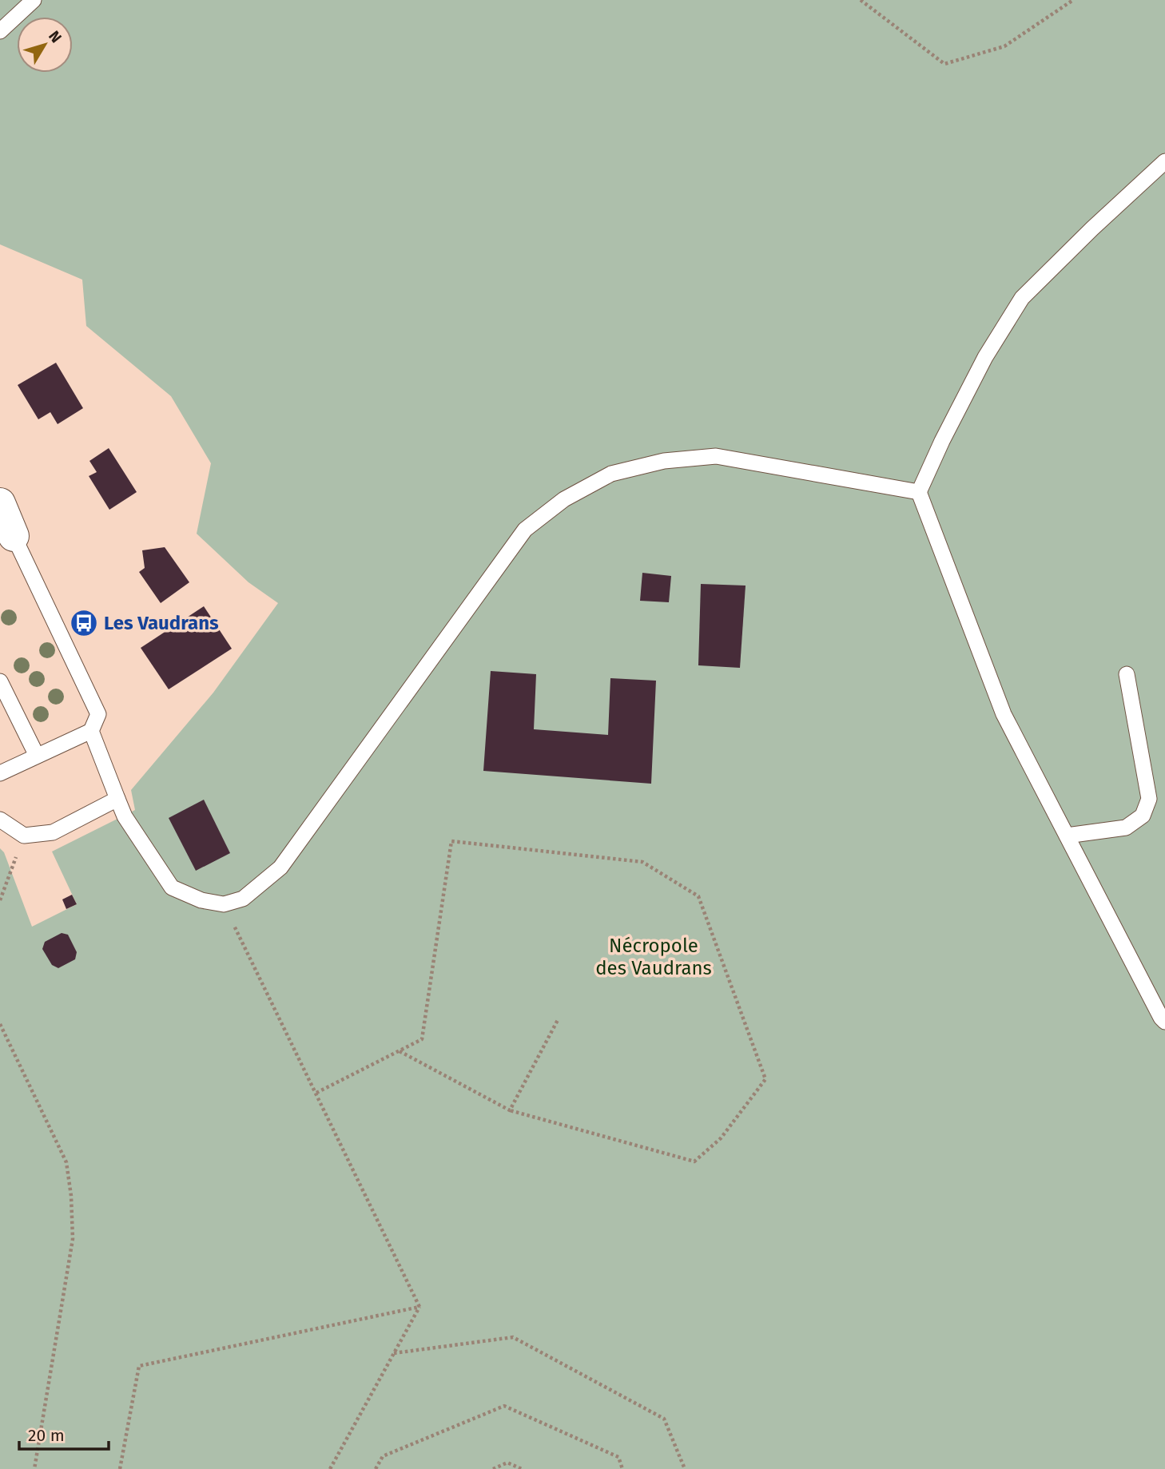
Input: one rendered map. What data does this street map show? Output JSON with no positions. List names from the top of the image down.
{
  "parks": ["Nécropole des Vaudrans"],
  "places": {
    "bus stop": ["Les Vaudrans"]
  },
  "scale_bar": "20 m",
  "north": "top right"
}
